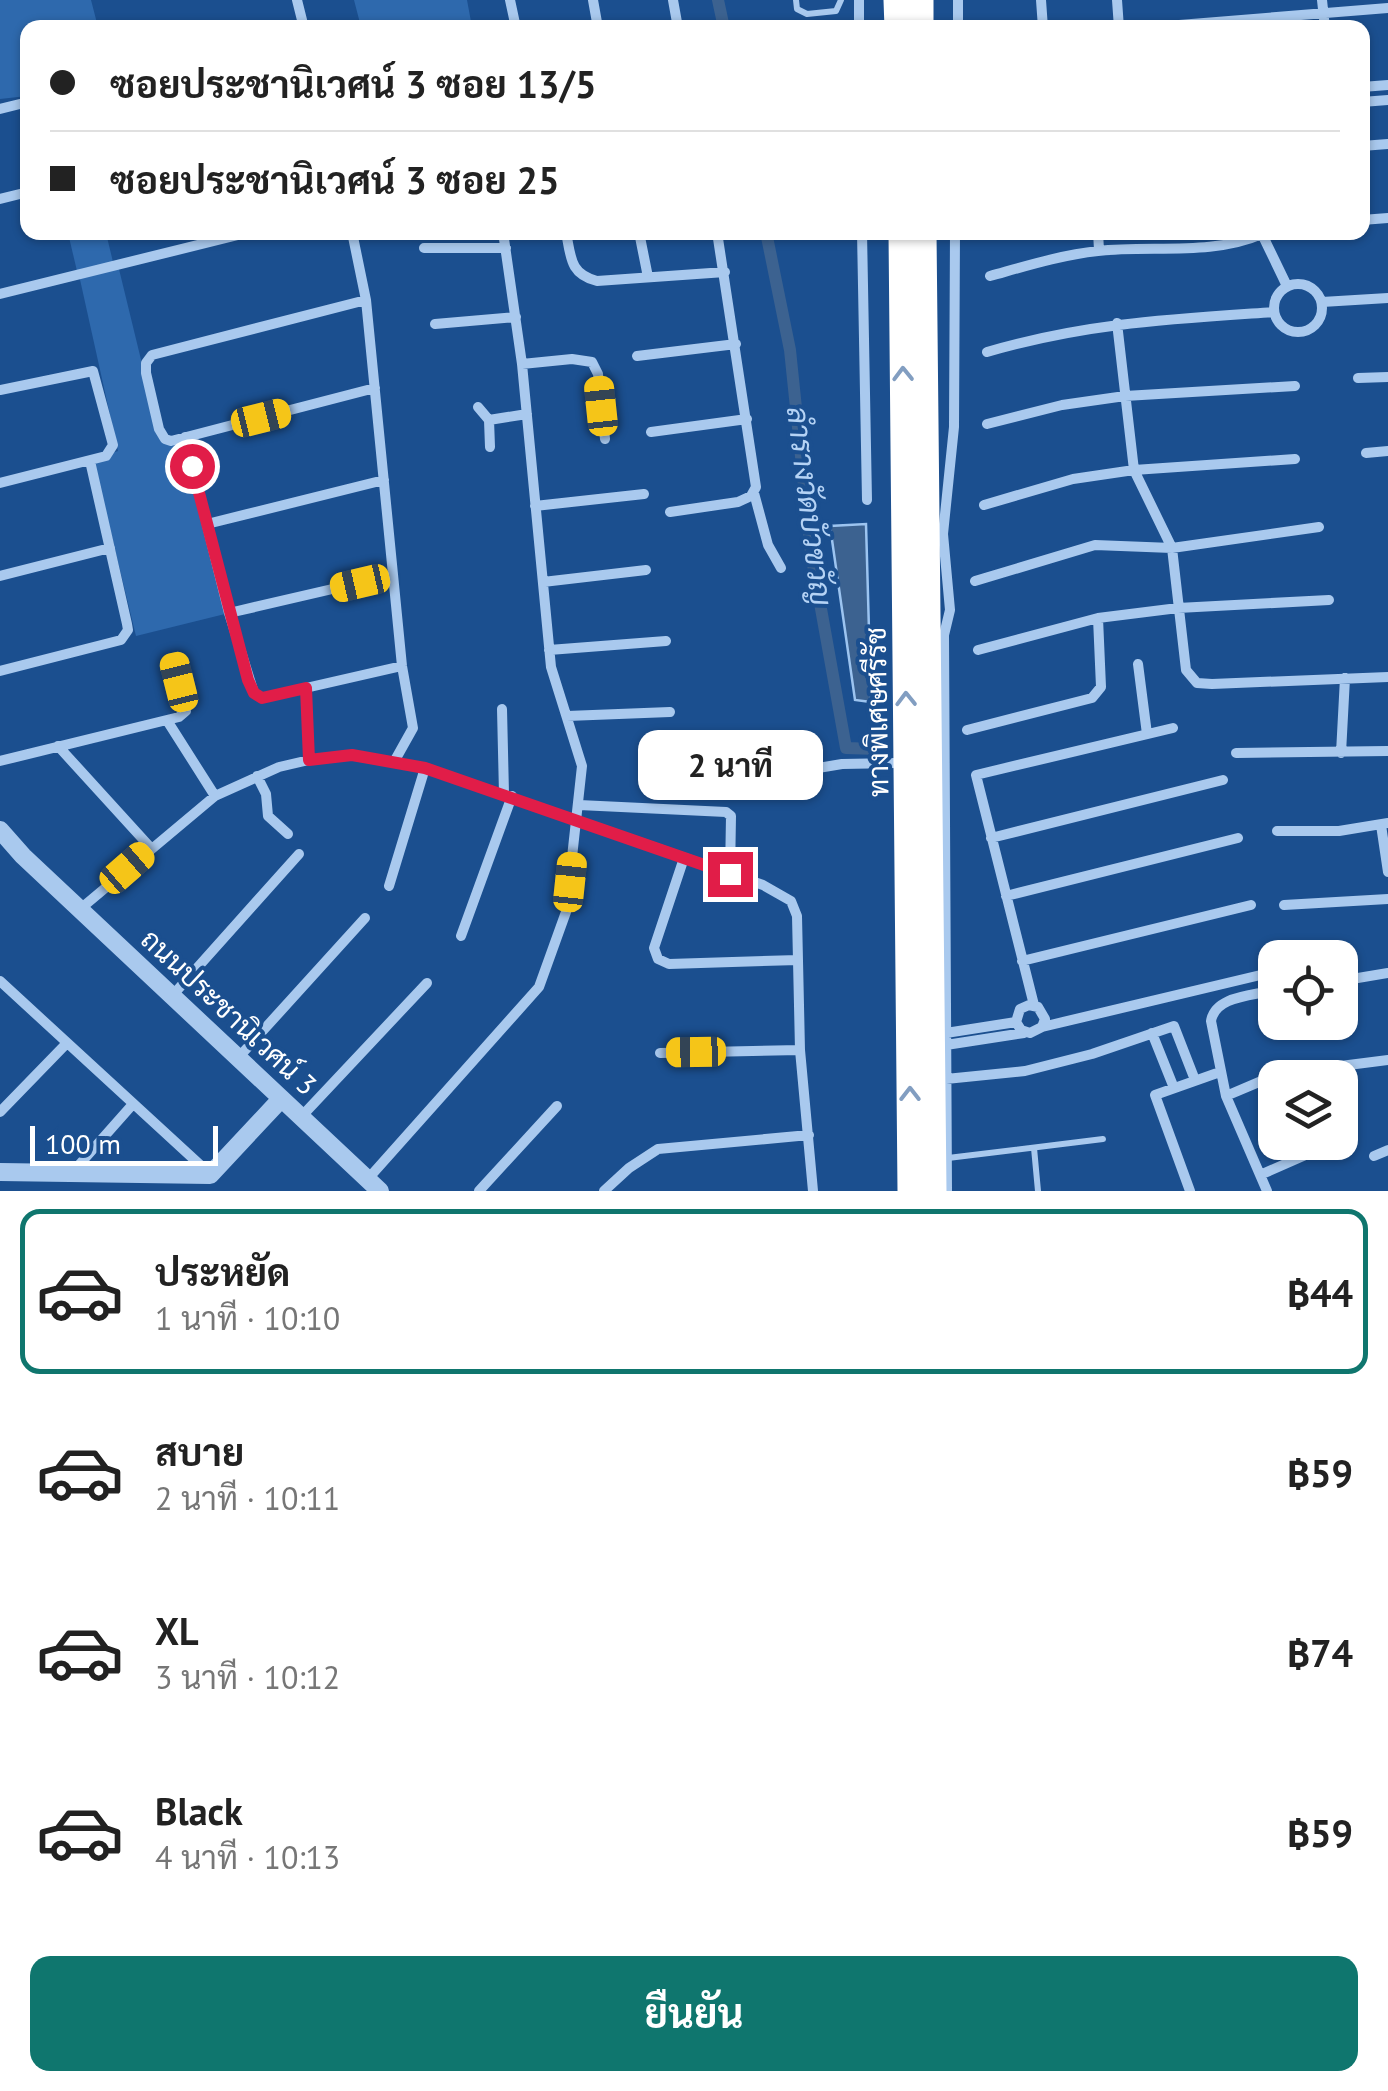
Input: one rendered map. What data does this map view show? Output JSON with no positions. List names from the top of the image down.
{
  "streets": {
    "highway": ["ทางพิเศษศรีรัช"],
    "street": ["ถนนประชานิเวศน์ 3"]
  },
  "water": ["ลำรางวัดบัวขวัญ"],
  "scale_bar": "100 m",
  "page": {
    "banner": ["ซอยประชานิเวศน์ 3 ซอย 13/5", "ซอยประชานิเวศน์ 3 ซอย 25"],
    "bubble": "2 นาที",
    "scale": "100 m",
    "list": [
      {
        "name": "ประหยัด",
        "note": "1 นาที · 10:10",
        "value": "฿44"
      },
      {
        "name": "สบาย",
        "note": "2 นาที · 10:11",
        "value": "฿59"
      },
      {
        "name": "XL",
        "note": "3 นาที · 10:12",
        "value": "฿74"
      },
      {
        "name": "Black",
        "note": "4 นาที · 10:13",
        "value": "฿59"
      }
    ],
    "buttons": "ยืนยัน"
  }
}
